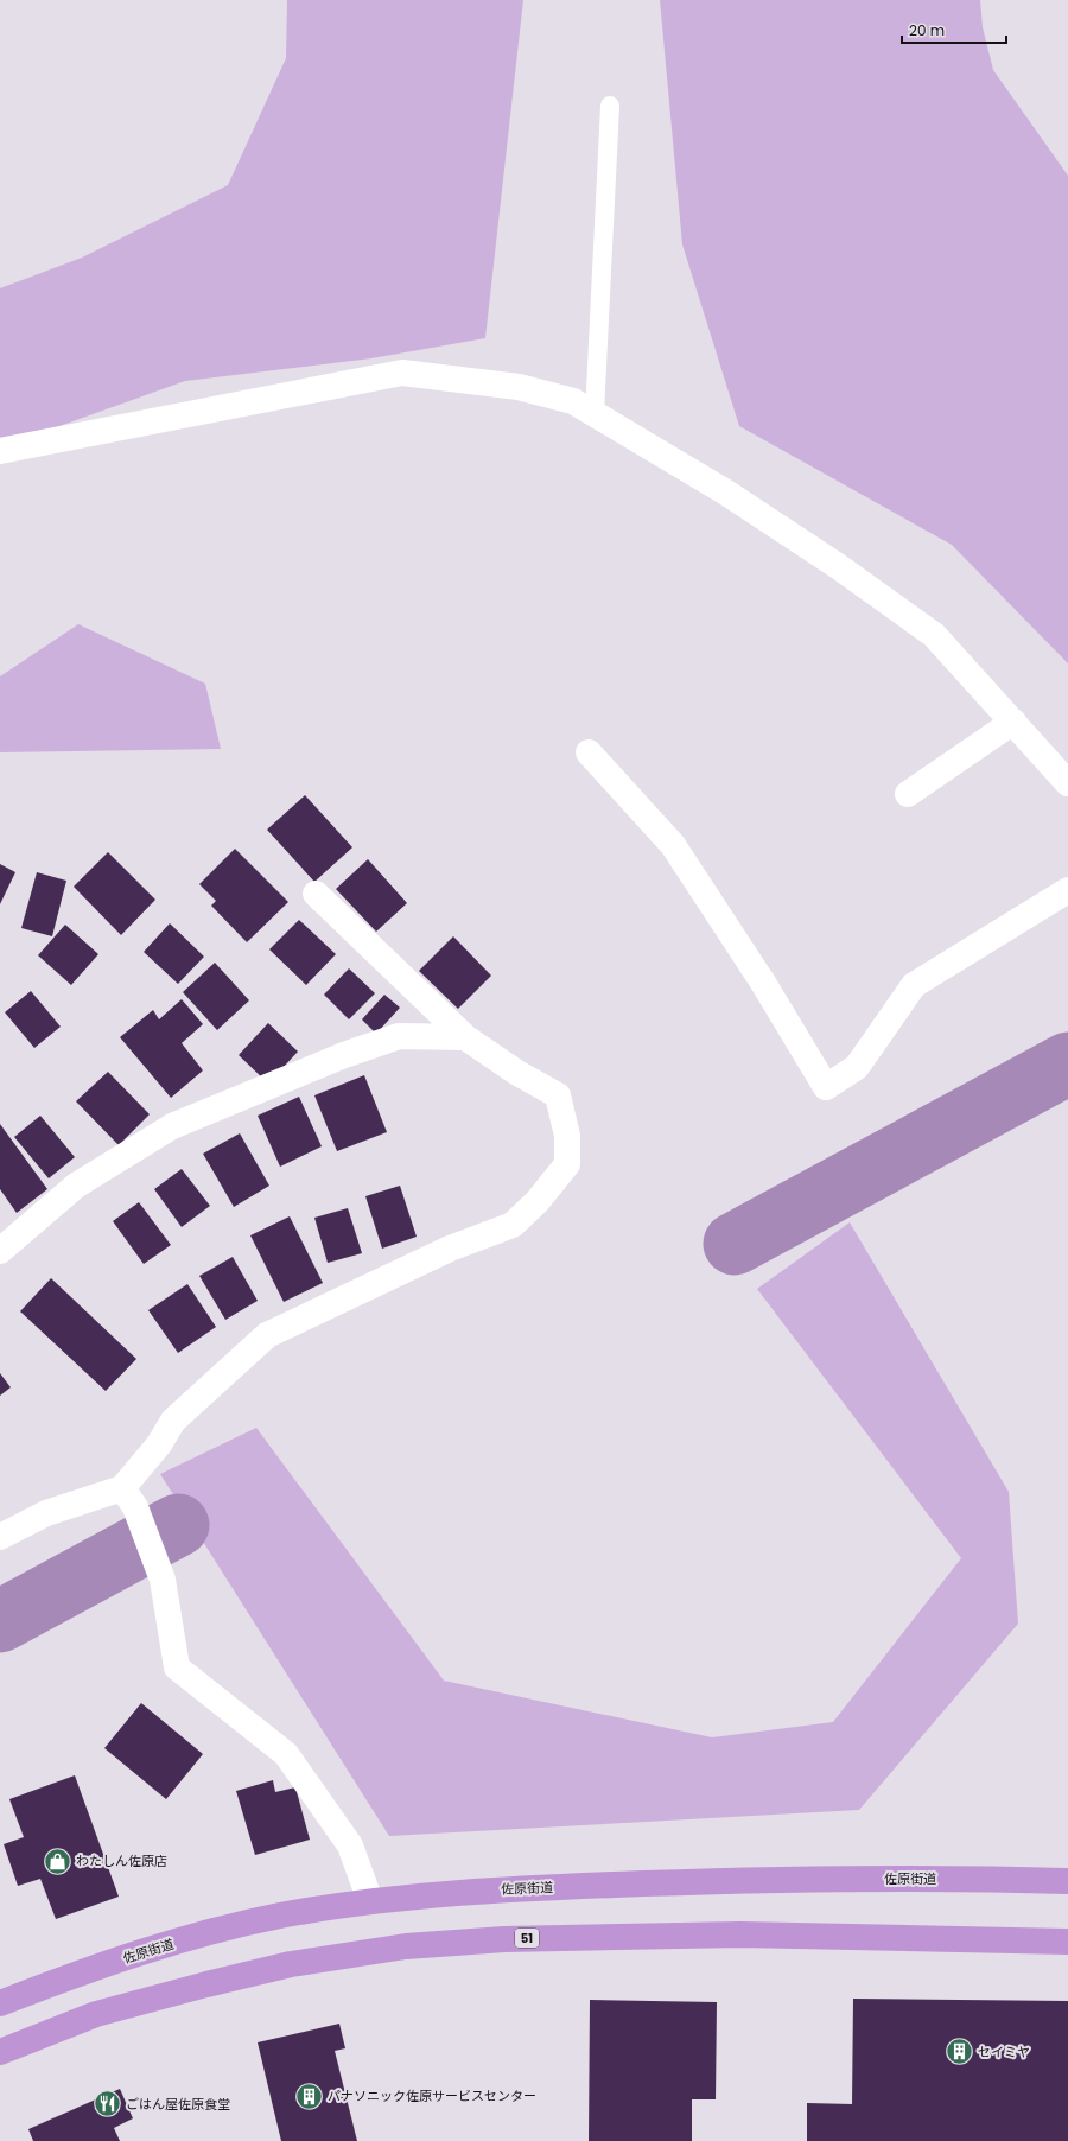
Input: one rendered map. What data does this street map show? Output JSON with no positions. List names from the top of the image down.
{
  "streets": {
    "highway": ["佐原街道", "51"]
  },
  "places": {
    "shop": ["わたしん佐原店"],
    "building": ["セイミヤ", "パナソニック佐原サービスセンター"],
    "restaurant": ["ごはん屋佐原食堂"]
  },
  "scale_bar": "20 m"
}
